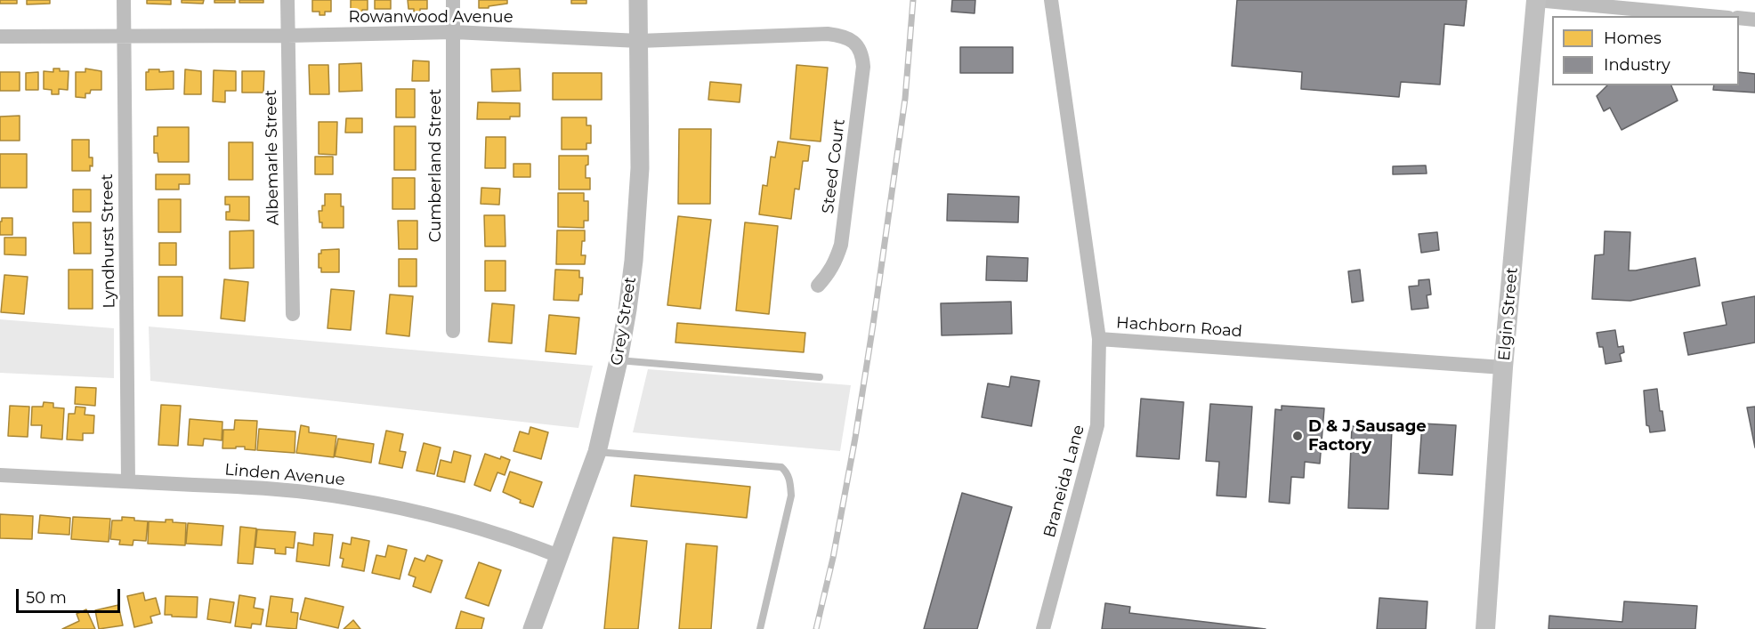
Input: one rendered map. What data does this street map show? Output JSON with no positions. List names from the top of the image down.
{
  "streets": {
    "main road": ["Elgin Street"],
    "street": [
      "Rowanwood Avenue",
      "Albemarle Street",
      "Cumberland Street",
      "Steed Court",
      "Lyndhurst Street",
      "Grey Street",
      "Hachborn Road",
      "Linden Avenue",
      "Braneida Lane"
    ]
  },
  "crossings": [
    ["Rowanwood Avenue", "Albemarle Street"],
    ["Rowanwood Avenue", "Cumberland Street"],
    ["Rowanwood Avenue", "Steed Court"],
    ["Rowanwood Avenue", "Lyndhurst Street"],
    ["Rowanwood Avenue", "Grey Street"],
    ["Lyndhurst Street", "Linden Avenue"],
    ["Elgin Street", "Hachborn Road"],
    ["Grey Street", "Linden Avenue"],
    ["Hachborn Road", "Braneida Lane"]
  ],
  "places": ["D & J Sausage Factory"],
  "legend": ["Homes", "Industry"],
  "scale_bar": "50 m"
}
